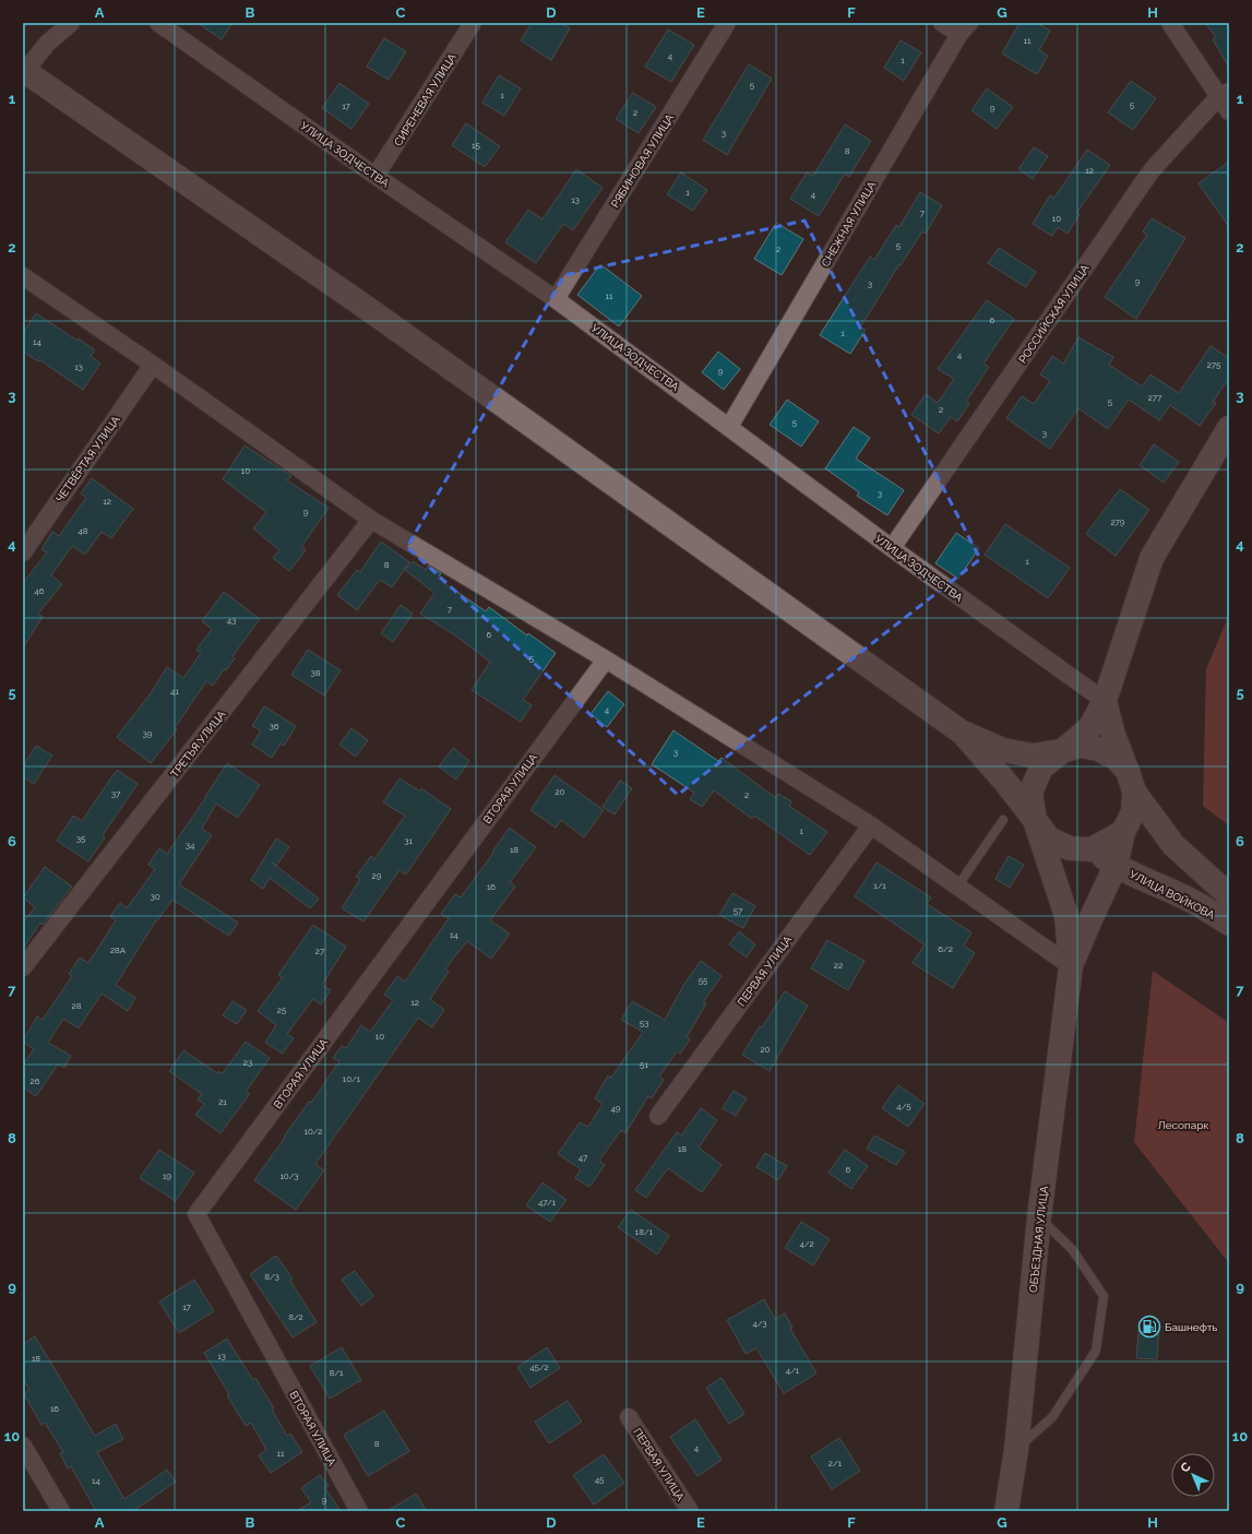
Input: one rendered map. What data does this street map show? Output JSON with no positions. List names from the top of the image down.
{
  "streets": {
    "main road": ["УЛИЦА ВОЙКОВА", "ОБЪЕЗДНАЯ УЛИЦА"],
    "street": [
      "СИРЕНЕВАЯ УЛИЦА",
      "УЛИЦА ЗОДЧЕСТВА",
      "РЯБИНОВАЯ УЛИЦА",
      "СНЕЖНАЯ УЛИЦА",
      "РОССИЙСКАЯ УЛИЦА",
      "ЧЕТВЁРТАЯ УЛИЦА",
      "ТРЕТЬЯ УЛИЦА",
      "ВТОРАЯ УЛИЦА",
      "ПЕРВАЯ УЛИЦА"
    ]
  },
  "crossings": [
    ["СИРЕНЕВАЯ УЛИЦА", "УЛИЦА ЗОДЧЕСТВА"],
    ["УЛИЦА ЗОДЧЕСТВА", "РЯБИНОВАЯ УЛИЦА"],
    ["УЛИЦА ЗОДЧЕСТВА", "СНЕЖНАЯ УЛИЦА"],
    ["УЛИЦА ЗОДЧЕСТВА", "РОССИЙСКАЯ УЛИЦА"]
  ],
  "parks": ["Лесопарк"],
  "places": {
    "fuel station": ["Башнефть"]
  },
  "house_numbers": [
    "11",
    "4",
    "1",
    "5",
    "1",
    "5",
    "17",
    "9",
    "2",
    "3",
    "15",
    "8",
    "12",
    "1",
    "4",
    "13",
    "7",
    "10",
    "5",
    "2",
    "9",
    "3",
    "11",
    "6",
    "1",
    "14",
    "4",
    "275",
    "13",
    "9",
    "277",
    "5",
    "2",
    "5",
    "3",
    "10",
    "3",
    "12",
    "9",
    "279",
    "48",
    "1",
    "8",
    "46",
    "7",
    "43",
    "6",
    "5",
    "38",
    "41",
    "4",
    "36",
    "39",
    "3",
    "20",
    "37",
    "2",
    "1",
    "35",
    "31",
    "34",
    "18",
    "29",
    "1/1",
    "16",
    "30",
    "57",
    "14",
    "6/2",
    "28А",
    "27",
    "22",
    "55",
    "12",
    "28",
    "25",
    "53",
    "10",
    "20",
    "23",
    "51",
    "10/1",
    "26",
    "21",
    "4/5",
    "49",
    "10/2",
    "18",
    "47",
    "6",
    "19",
    "10/3",
    "47/1",
    "18/1",
    "4/2",
    "8/3",
    "17",
    "8/2",
    "4/3",
    "13",
    "18",
    "45/2",
    "4/1",
    "8/1",
    "16",
    "8",
    "4",
    "11",
    "2/1",
    "45",
    "14",
    "9"
  ],
  "north": "top left",
  "grid": {
    "columns": [
      "A",
      "B",
      "C",
      "D",
      "E",
      "F",
      "G",
      "H"
    ],
    "rows": [
      "1",
      "2",
      "3",
      "4",
      "5",
      "6",
      "7",
      "8",
      "9",
      "10"
    ]
  }
}
